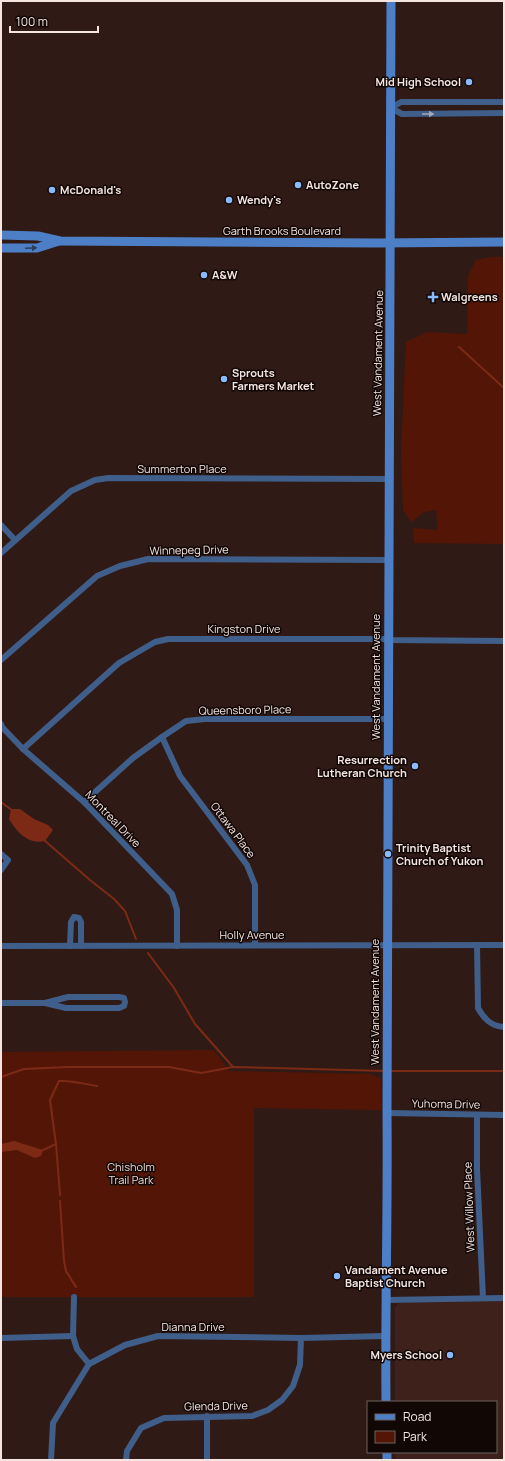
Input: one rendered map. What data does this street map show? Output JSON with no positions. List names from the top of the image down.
{
  "streets": {
    "street": [
      "Garth Brooks Boulevard",
      "West Vandament Avenue",
      "Summerton Place",
      "Winnepeg Drive",
      "Kingston Drive",
      "Queensboro Place",
      "Montreal Drive",
      "Ottawa Place",
      "Holly Avenue",
      "Yuhoma Drive",
      "West Willow Place",
      "Dianna Drive",
      "Glenda Drive"
    ]
  },
  "crossings": [
    ["Garth Brooks Boulevard", "West Vandament Avenue"],
    ["West Vandament Avenue", "Summerton Place"],
    ["West Vandament Avenue", "Winnepeg Drive"],
    ["West Vandament Avenue", "Kingston Drive"],
    ["West Vandament Avenue", "Queensboro Place"],
    ["West Vandament Avenue", "Holly Avenue"],
    ["West Vandament Avenue", "Yuhoma Drive"],
    ["West Vandament Avenue", "Dianna Drive"],
    ["Kingston Drive", "Montreal Drive"],
    ["Queensboro Place", "Montreal Drive"],
    ["Queensboro Place", "Ottawa Place"],
    ["Montreal Drive", "Holly Avenue"],
    ["Ottawa Place", "Holly Avenue"],
    ["Yuhoma Drive", "West Willow Place"],
    ["Dianna Drive", "Glenda Drive"]
  ],
  "parks": ["Chisholm Trail Park"],
  "places": {
    "other": [
      "Mid High School",
      "AutoZone",
      "McDonald's",
      "Wendy's",
      "A&W",
      "Sprouts Farmers Market",
      "Resurrection Lutheran Church",
      "Trinity Baptist Church of Yukon",
      "Vandament Avenue Baptist Church",
      "Myers School"
    ],
    "health": ["Walgreens"]
  },
  "legend": ["Road", "Park"],
  "scale_bar": "100 m"
}
